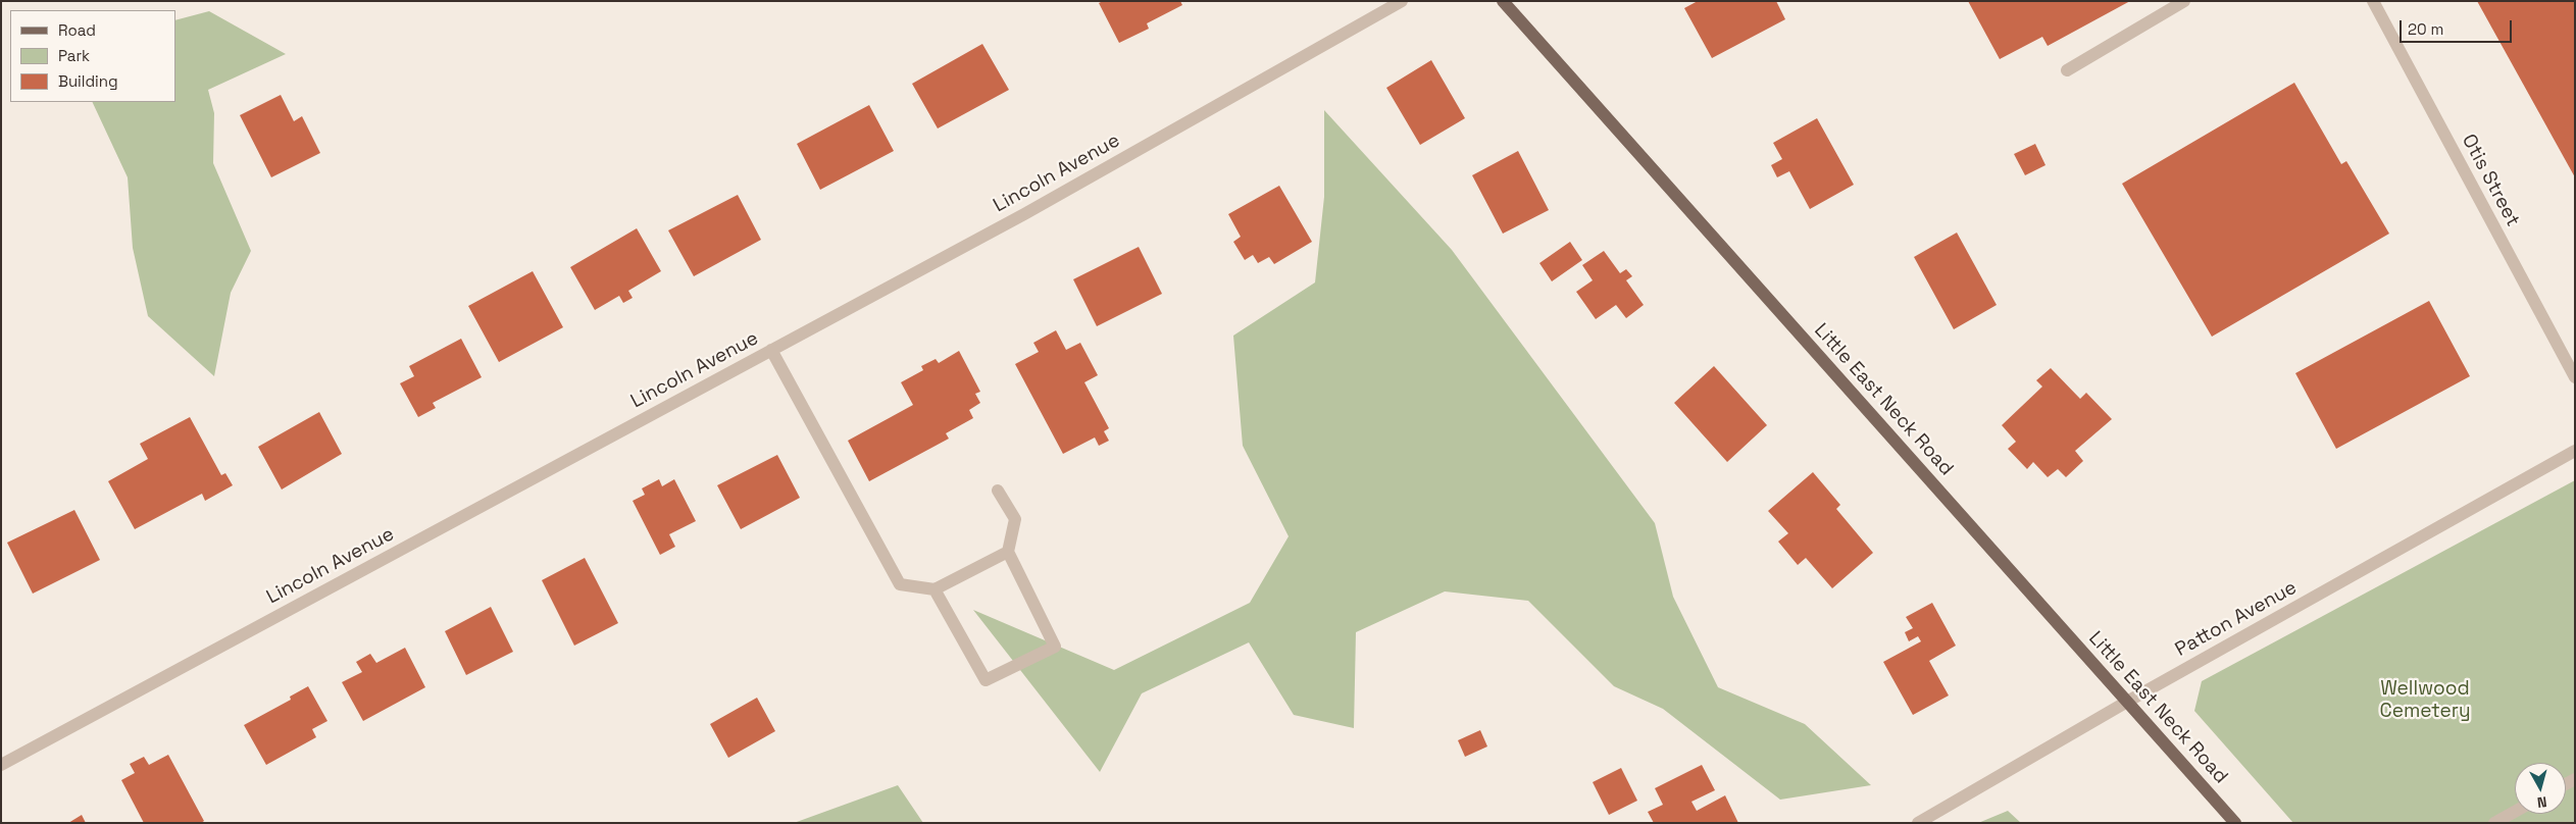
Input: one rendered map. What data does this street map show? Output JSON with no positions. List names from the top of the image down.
{
  "streets": {
    "main road": ["Little East Neck Road"],
    "street": ["Lincoln Avenue", "Otis Street", "Patton Avenue"]
  },
  "crossings": [
    ["Little East Neck Road", "Patton Avenue"]
  ],
  "parks": ["Wellwood Cemetery"],
  "legend": ["Road", "Park", "Building"],
  "scale_bar": "20 m",
  "north": "bottom"
}
